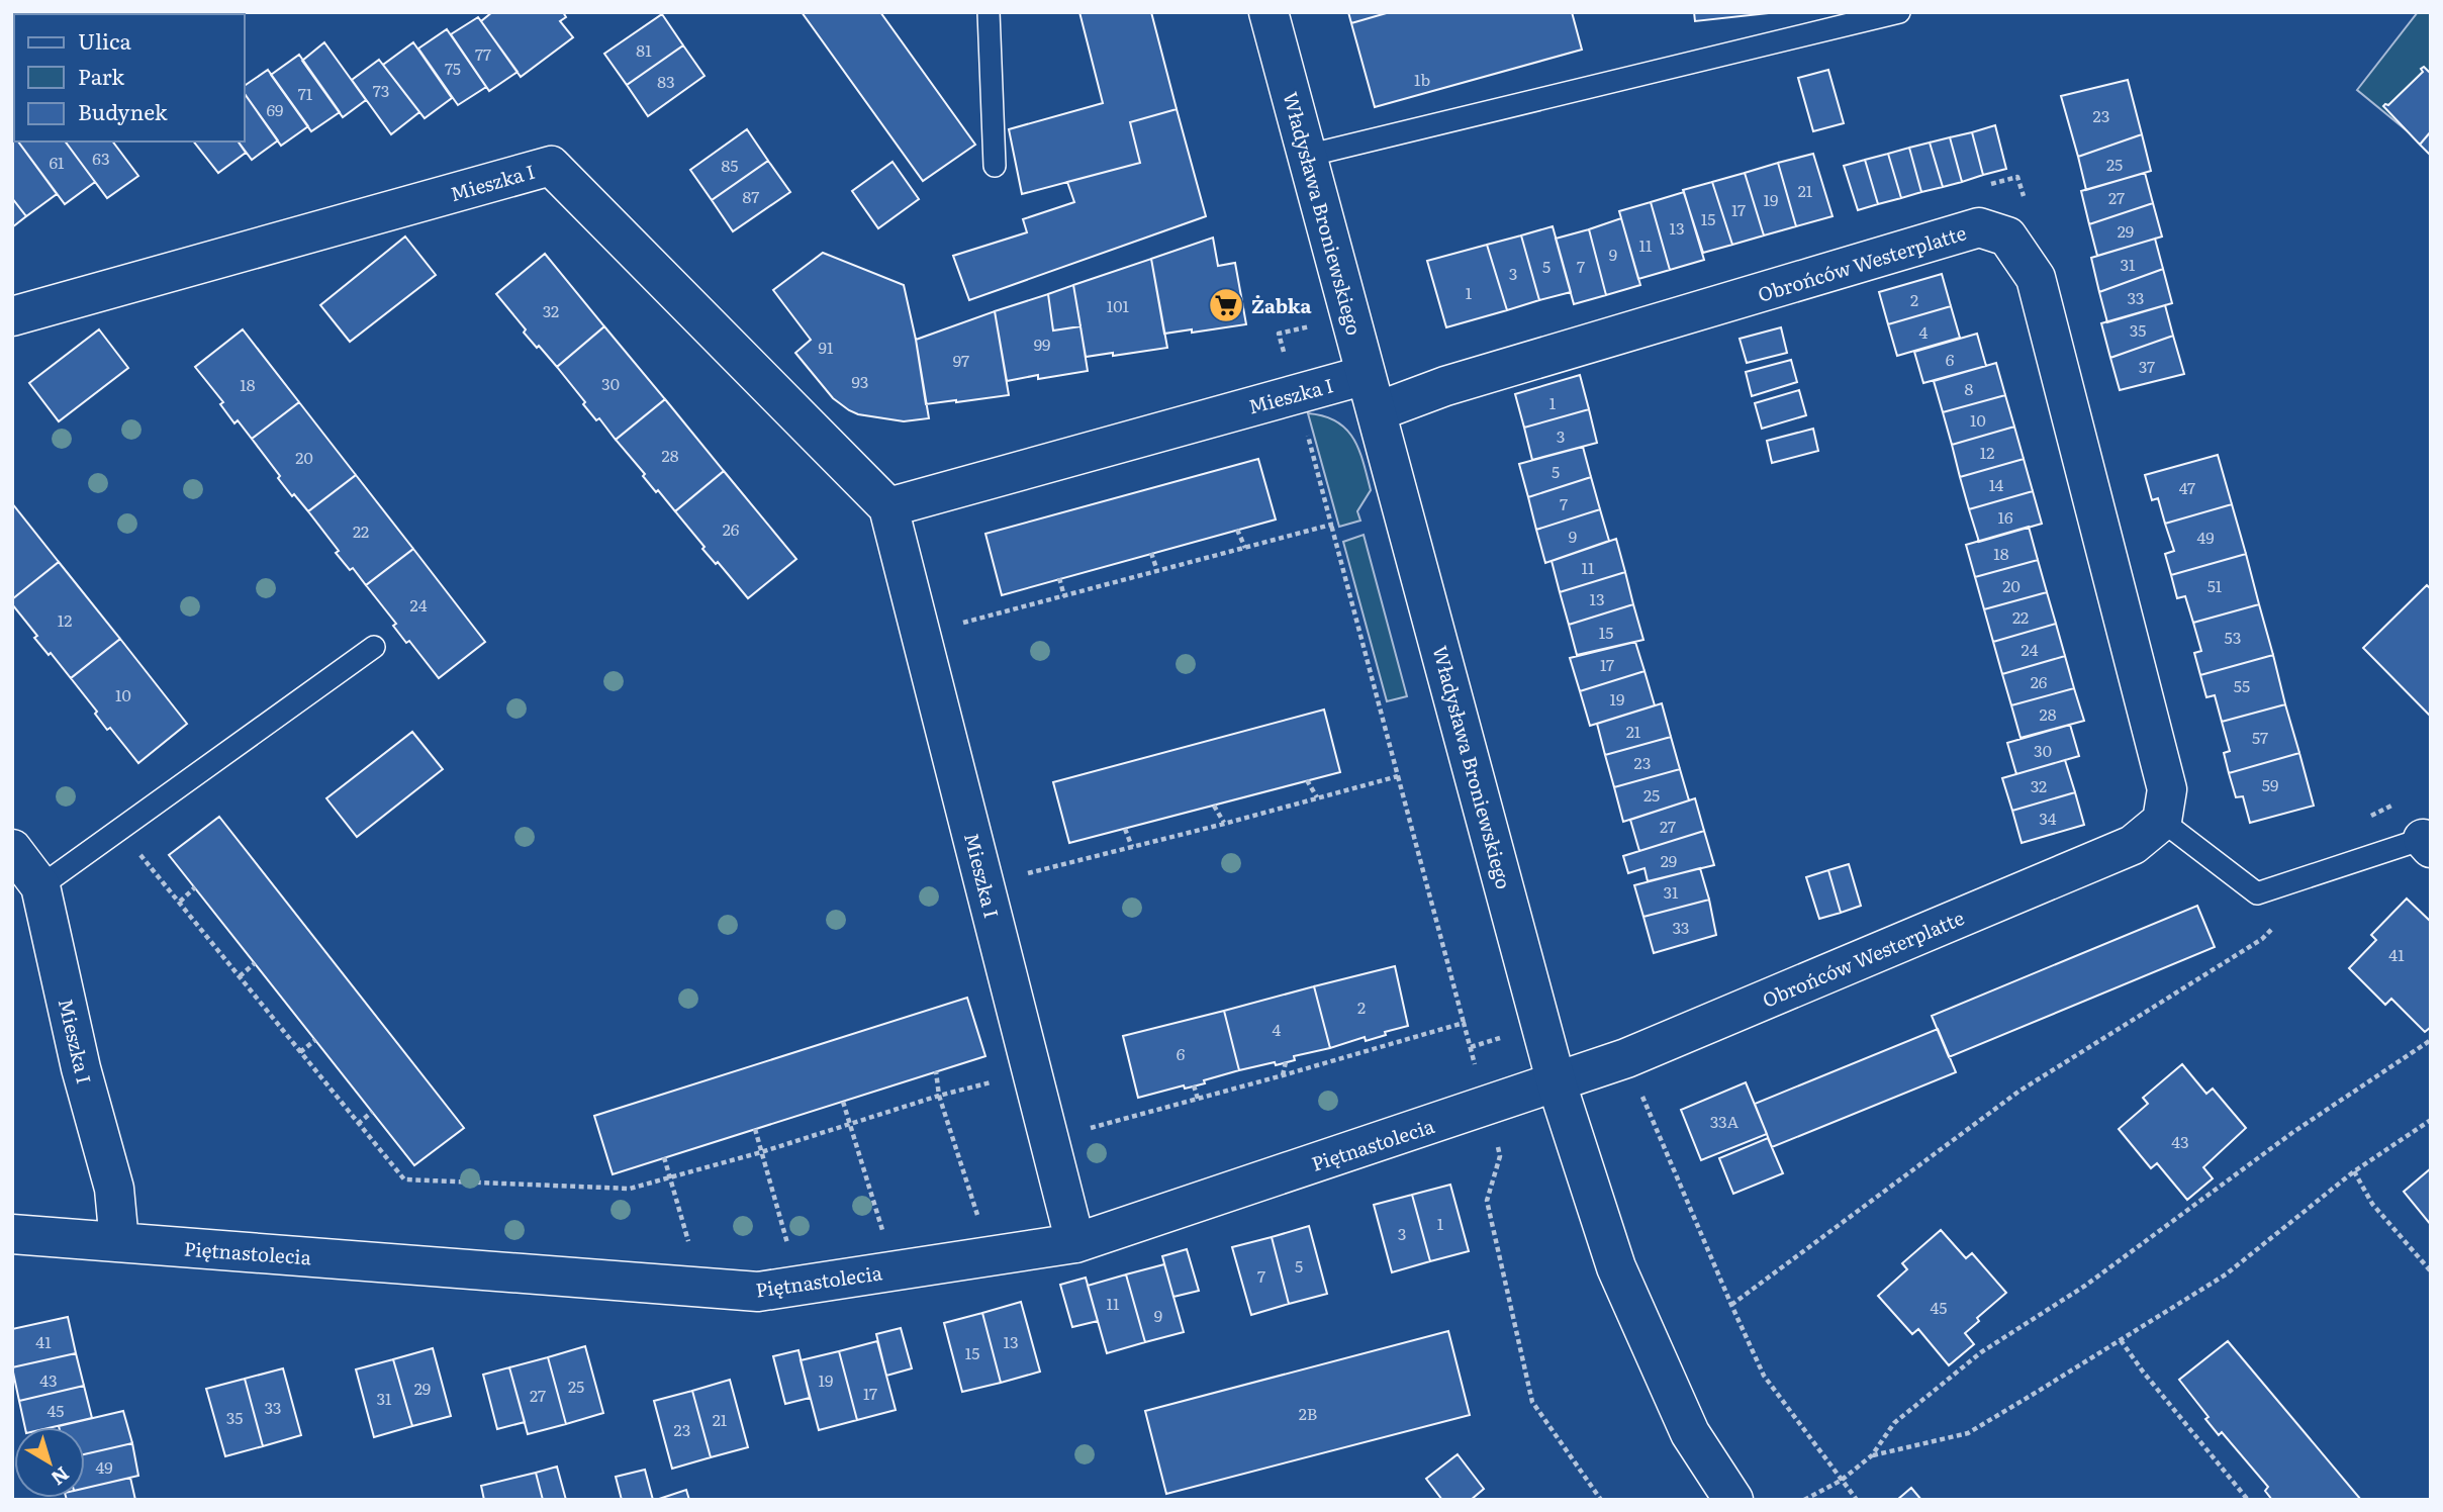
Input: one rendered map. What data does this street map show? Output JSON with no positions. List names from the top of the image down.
{
  "streets": {
    "street": [
      "Mieszka I",
      "Władysława Broniewskiego",
      "Obrońców Westerplatte",
      "Piętnastolecia"
    ]
  },
  "crossings": [
    ["Mieszka I", "Władysława Broniewskiego"],
    ["Mieszka I", "Piętnastolecia"],
    ["Władysława Broniewskiego", "Obrońców Westerplatte"],
    ["Władysława Broniewskiego", "Piętnastolecia"],
    ["Obrońców Westerplatte", "Piętnastolecia"]
  ],
  "places": {
    "supermarket": ["Żabka"]
  },
  "house_numbers": [
    "81",
    "77",
    "75",
    "1b",
    "83",
    "73",
    "71",
    "69",
    "23",
    "63",
    "61",
    "25",
    "85",
    "21",
    "87",
    "27",
    "19",
    "17",
    "15",
    "13",
    "29",
    "11",
    "9",
    "31",
    "5",
    "7",
    "3",
    "1",
    "33",
    "2",
    "101",
    "32",
    "35",
    "4",
    "99",
    "91",
    "6",
    "97",
    "37",
    "93",
    "30",
    "18",
    "8",
    "1",
    "10",
    "3",
    "12",
    "28",
    "20",
    "5",
    "14",
    "47",
    "7",
    "16",
    "26",
    "22",
    "9",
    "49",
    "18",
    "11",
    "20",
    "51",
    "13",
    "24",
    "22",
    "12",
    "15",
    "53",
    "24",
    "17",
    "26",
    "55",
    "10",
    "19",
    "28",
    "21",
    "57",
    "30",
    "23",
    "59",
    "32",
    "25",
    "34",
    "27",
    "29",
    "31",
    "33",
    "41",
    "2",
    "4",
    "6",
    "33A",
    "43",
    "1",
    "3",
    "5",
    "7",
    "11",
    "45",
    "9",
    "41",
    "13",
    "15",
    "43",
    "19",
    "25",
    "29",
    "17",
    "27",
    "31",
    "33",
    "45",
    "2B",
    "35",
    "21",
    "23",
    "49"
  ],
  "legend": ["Ulica", "Park", "Budynek"],
  "north": "bottom right"
}
